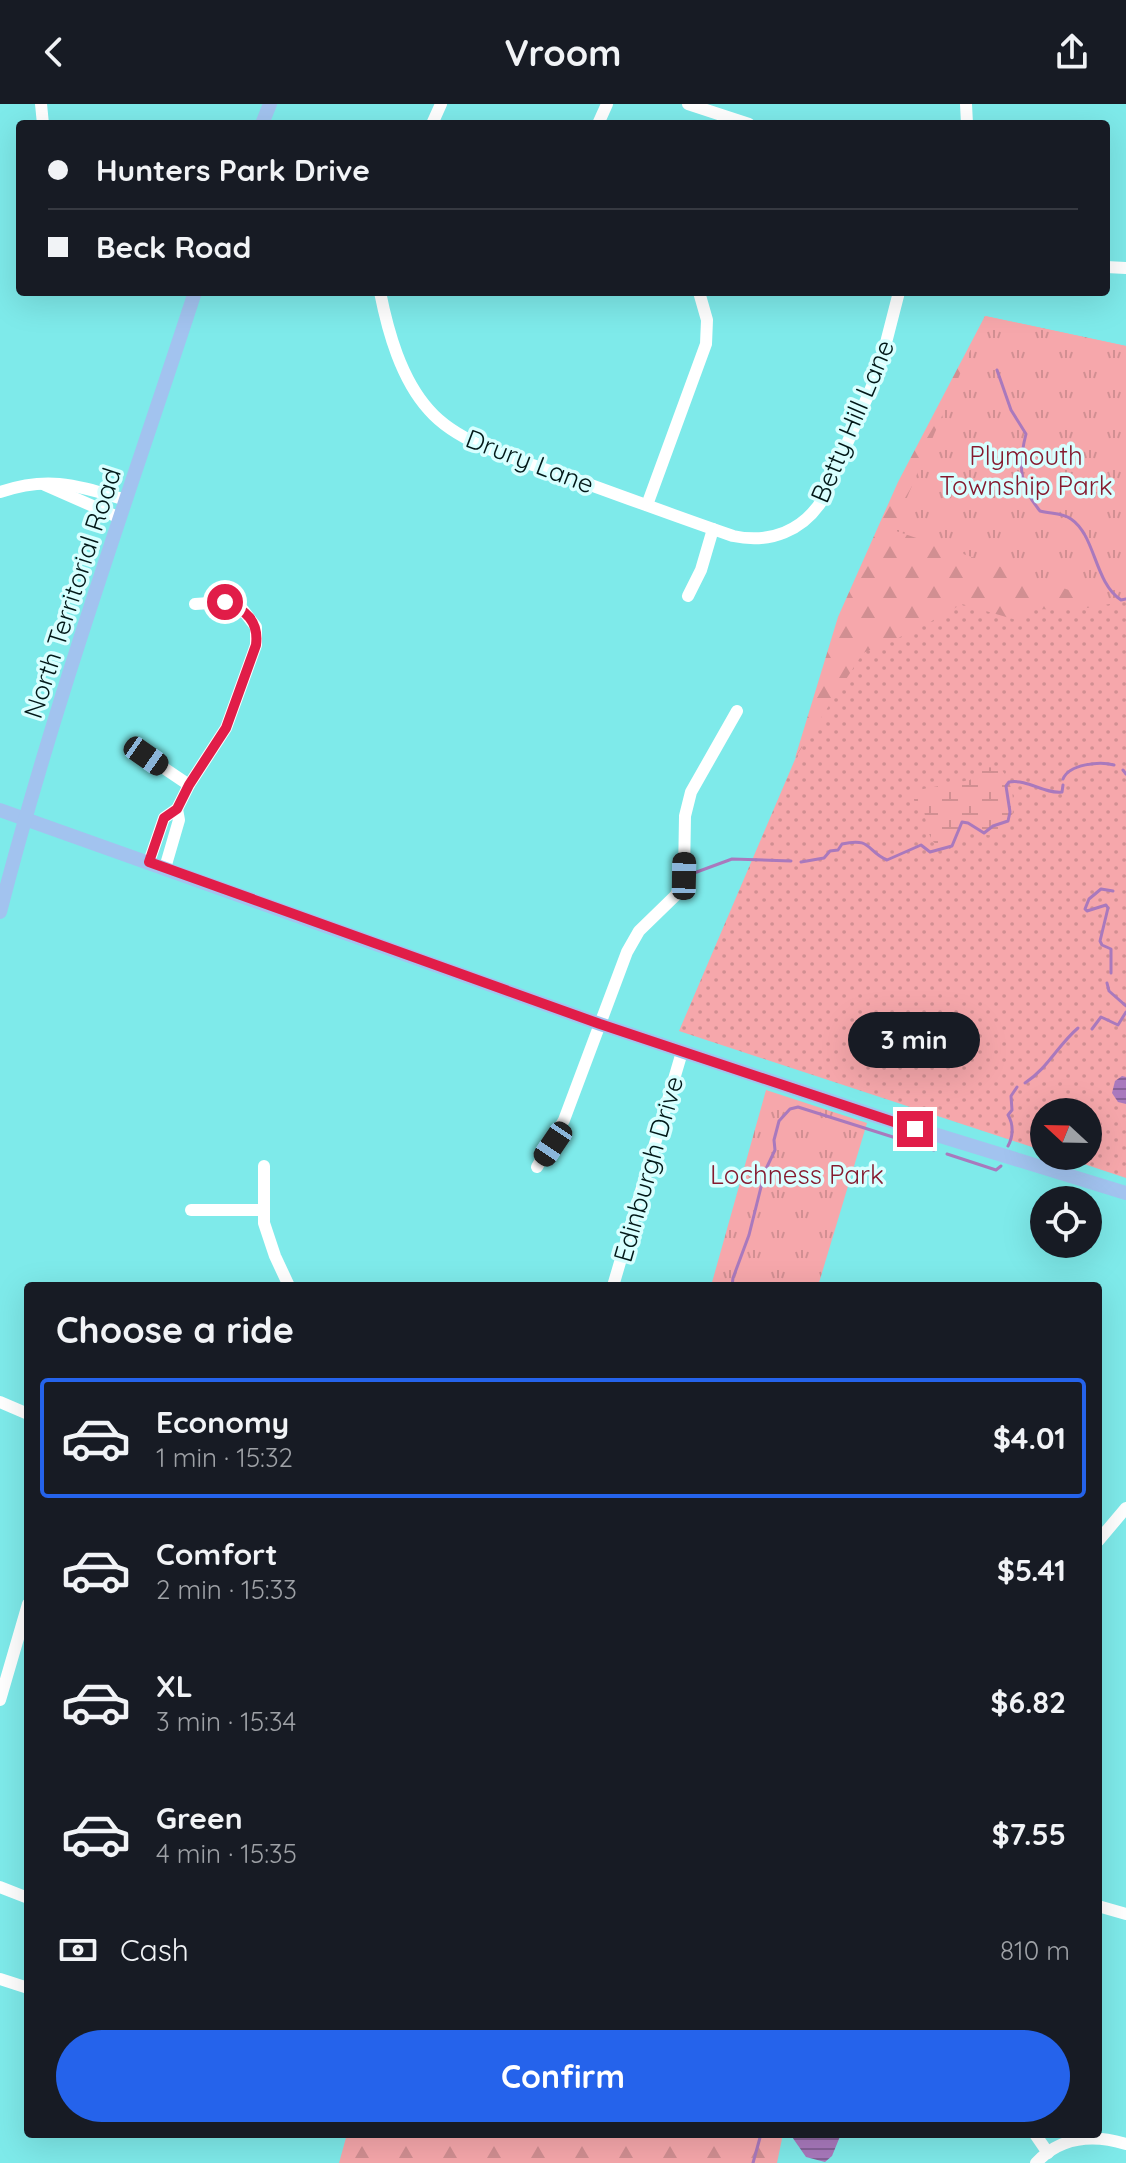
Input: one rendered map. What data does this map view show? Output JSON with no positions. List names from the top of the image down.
{
  "streets": {
    "main road": ["North Territorial Road"],
    "street": ["Betty Hill Lane", "Drury Lane", "Edinburgh Drive"]
  },
  "crossings": [
    ["Betty Hill Lane", "Drury Lane"]
  ],
  "parks": ["Plymouth Township Park", "Lochness Park"],
  "north": "left",
  "page": {
    "header": "Vroom",
    "banner": ["Hunters Park Drive", "Beck Road"],
    "bubble": "3 min",
    "heading": "Choose a ride",
    "list": [
      {
        "name": "Economy",
        "note": "1 min · 15:32",
        "value": "$4.01"
      },
      {
        "name": "Comfort",
        "note": "2 min · 15:33",
        "value": "$5.41"
      },
      {
        "name": "XL",
        "note": "3 min · 15:34",
        "value": "$6.82"
      },
      {
        "name": "Green",
        "note": "4 min · 15:35",
        "value": "$7.55"
      }
    ],
    "pay": ["Cash", "810 m"],
    "buttons": "Confirm"
  }
}
